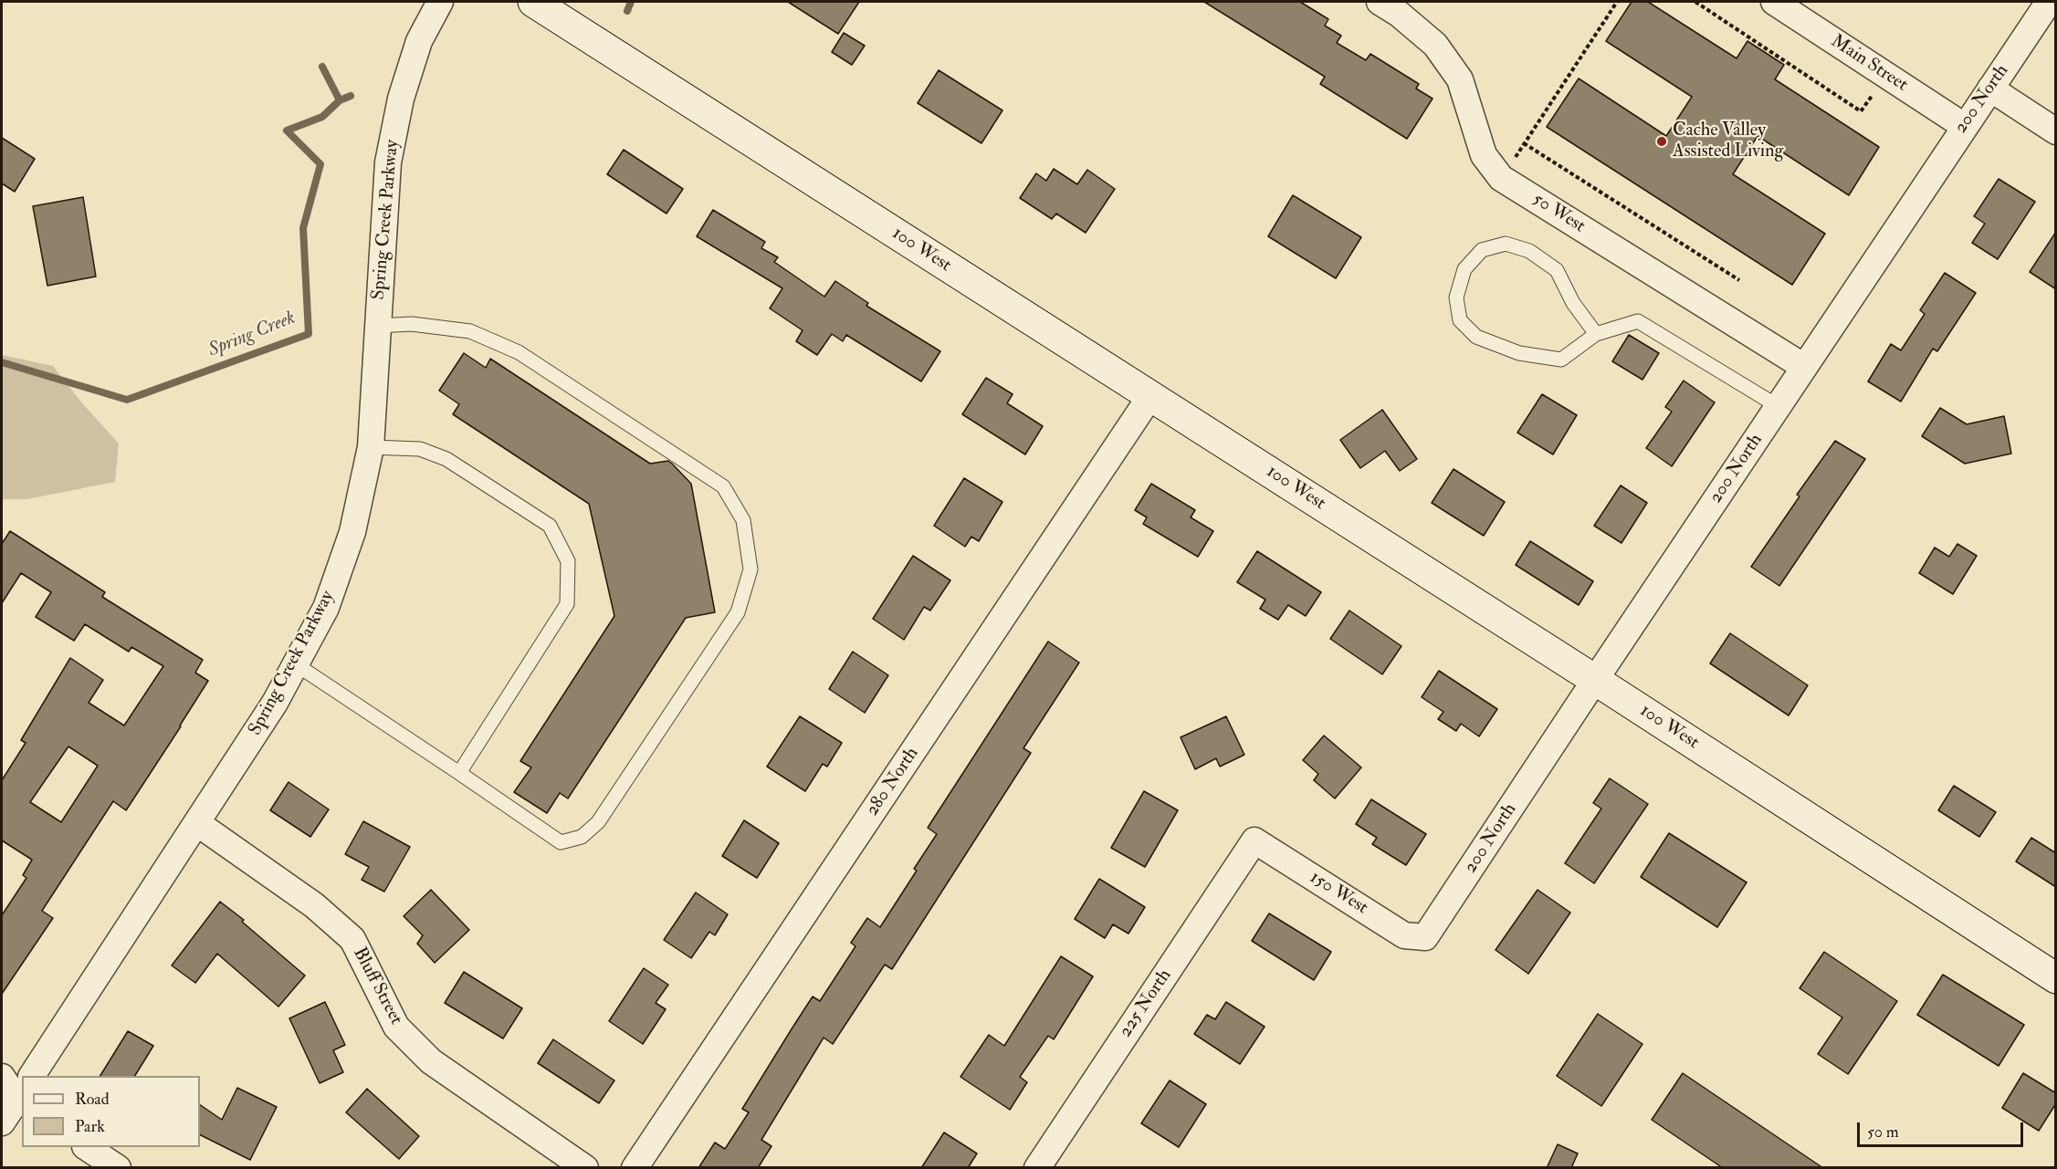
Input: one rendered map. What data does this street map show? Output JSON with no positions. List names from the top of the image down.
{
  "streets": {
    "street": [
      "Main Street",
      "200 North",
      "50 West",
      "Spring Creek Parkway",
      "100 West",
      "280 North",
      "150 West",
      "Bluff Street",
      "225 North"
    ]
  },
  "crossings": [
    ["Main Street", "200 North"],
    ["200 North", "50 West"],
    ["200 North", "100 West"],
    ["200 North", "150 West"],
    ["Spring Creek Parkway", "Bluff Street"],
    ["100 West", "280 North"],
    ["150 West", "225 North"]
  ],
  "water": ["Spring Creek"],
  "places": ["Cache Valley Assisted Living"],
  "legend": ["Road", "Park"],
  "scale_bar": "50 m"
}
